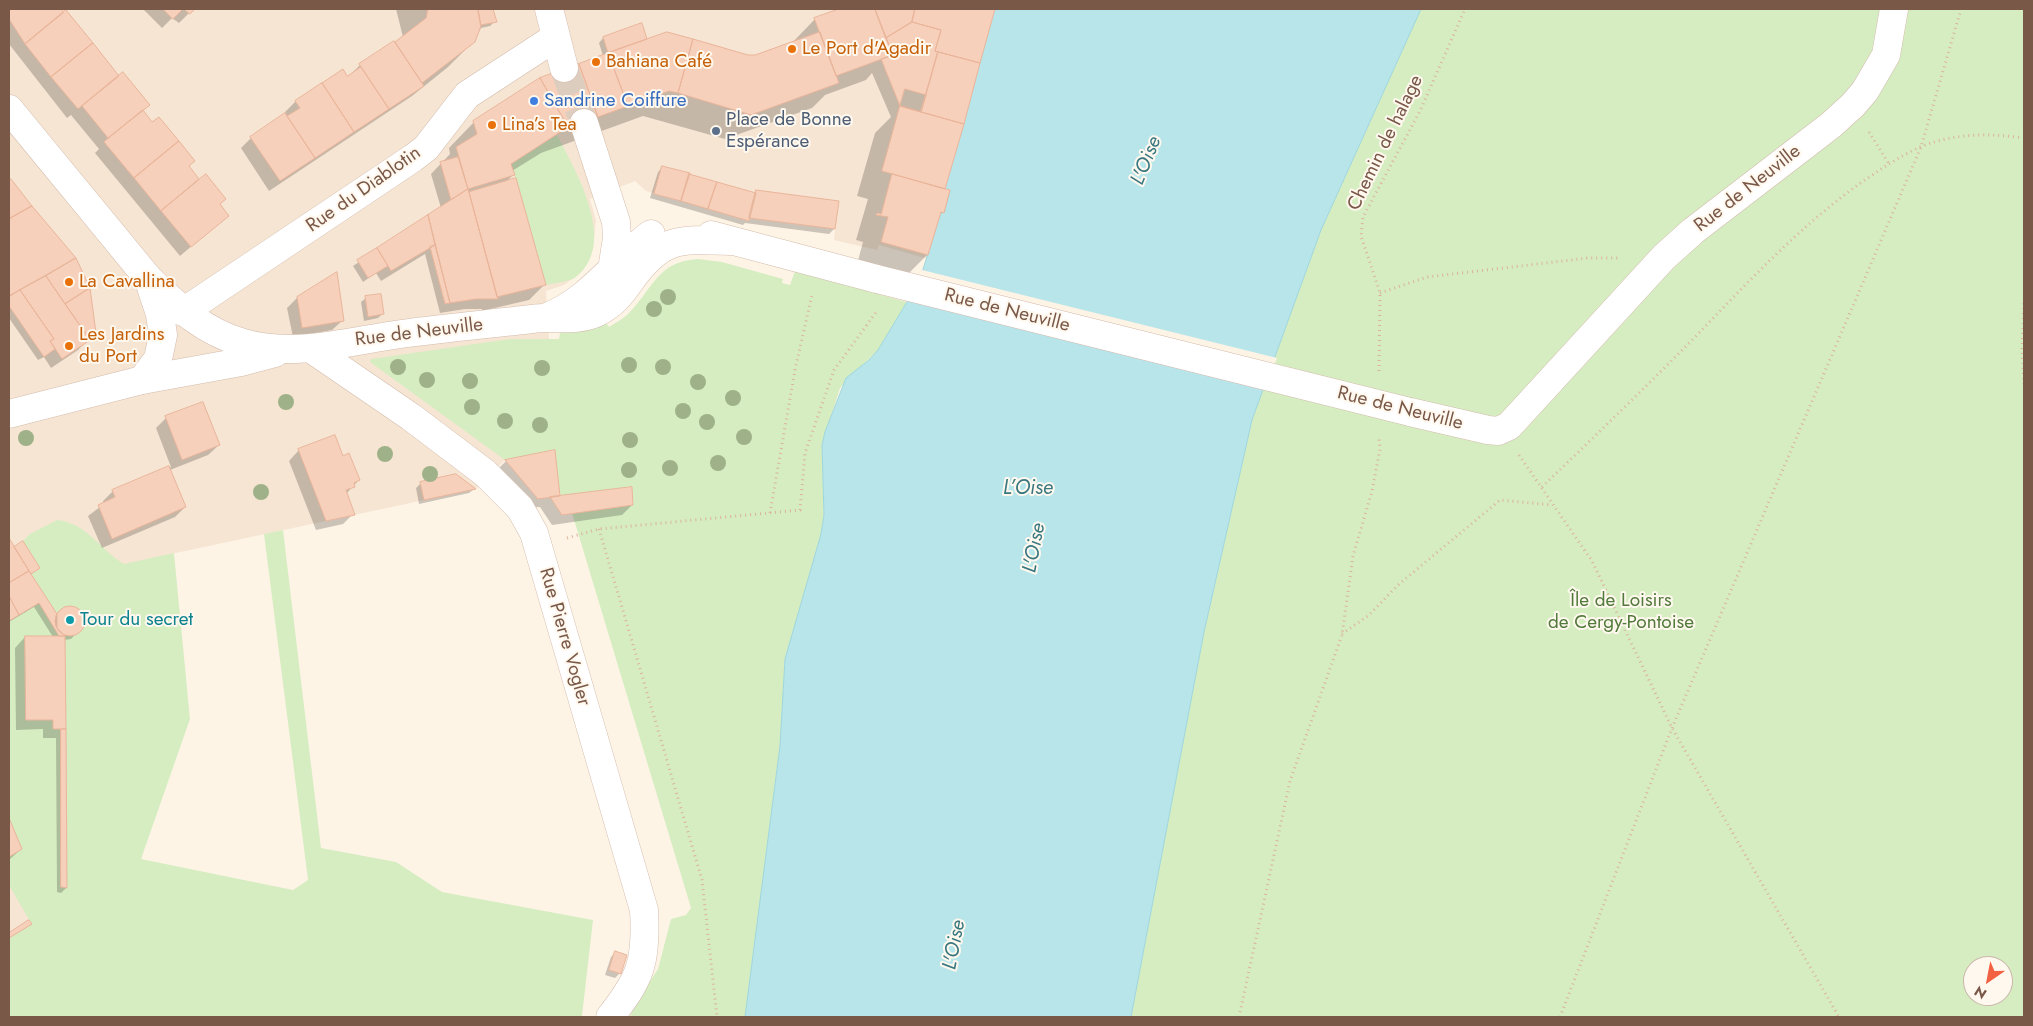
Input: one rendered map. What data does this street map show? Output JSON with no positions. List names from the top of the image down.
{
  "streets": {
    "street": ["Rue de Neuville", "Rue du Diablotin", "Rue Pierre Vogler"],
    "path": ["Chemin de halage"]
  },
  "crossings": [
    ["Rue de Neuville", "Rue du Diablotin"],
    ["Rue de Neuville", "Rue Pierre Vogler"]
  ],
  "water": ["L'Oise", "L’Oise"],
  "parks": ["Île de Loisirs de Cergy-Pontoise"],
  "places": [
    "Le Port d'Agadir",
    "Bahiana Café",
    "Sandrine Coiffure",
    "Lina’s Tea",
    "Place de Bonne Espérance",
    "La Cavallina",
    "Les Jardins du Port",
    "Tour du secret"
  ],
  "north": "bottom left"
}
